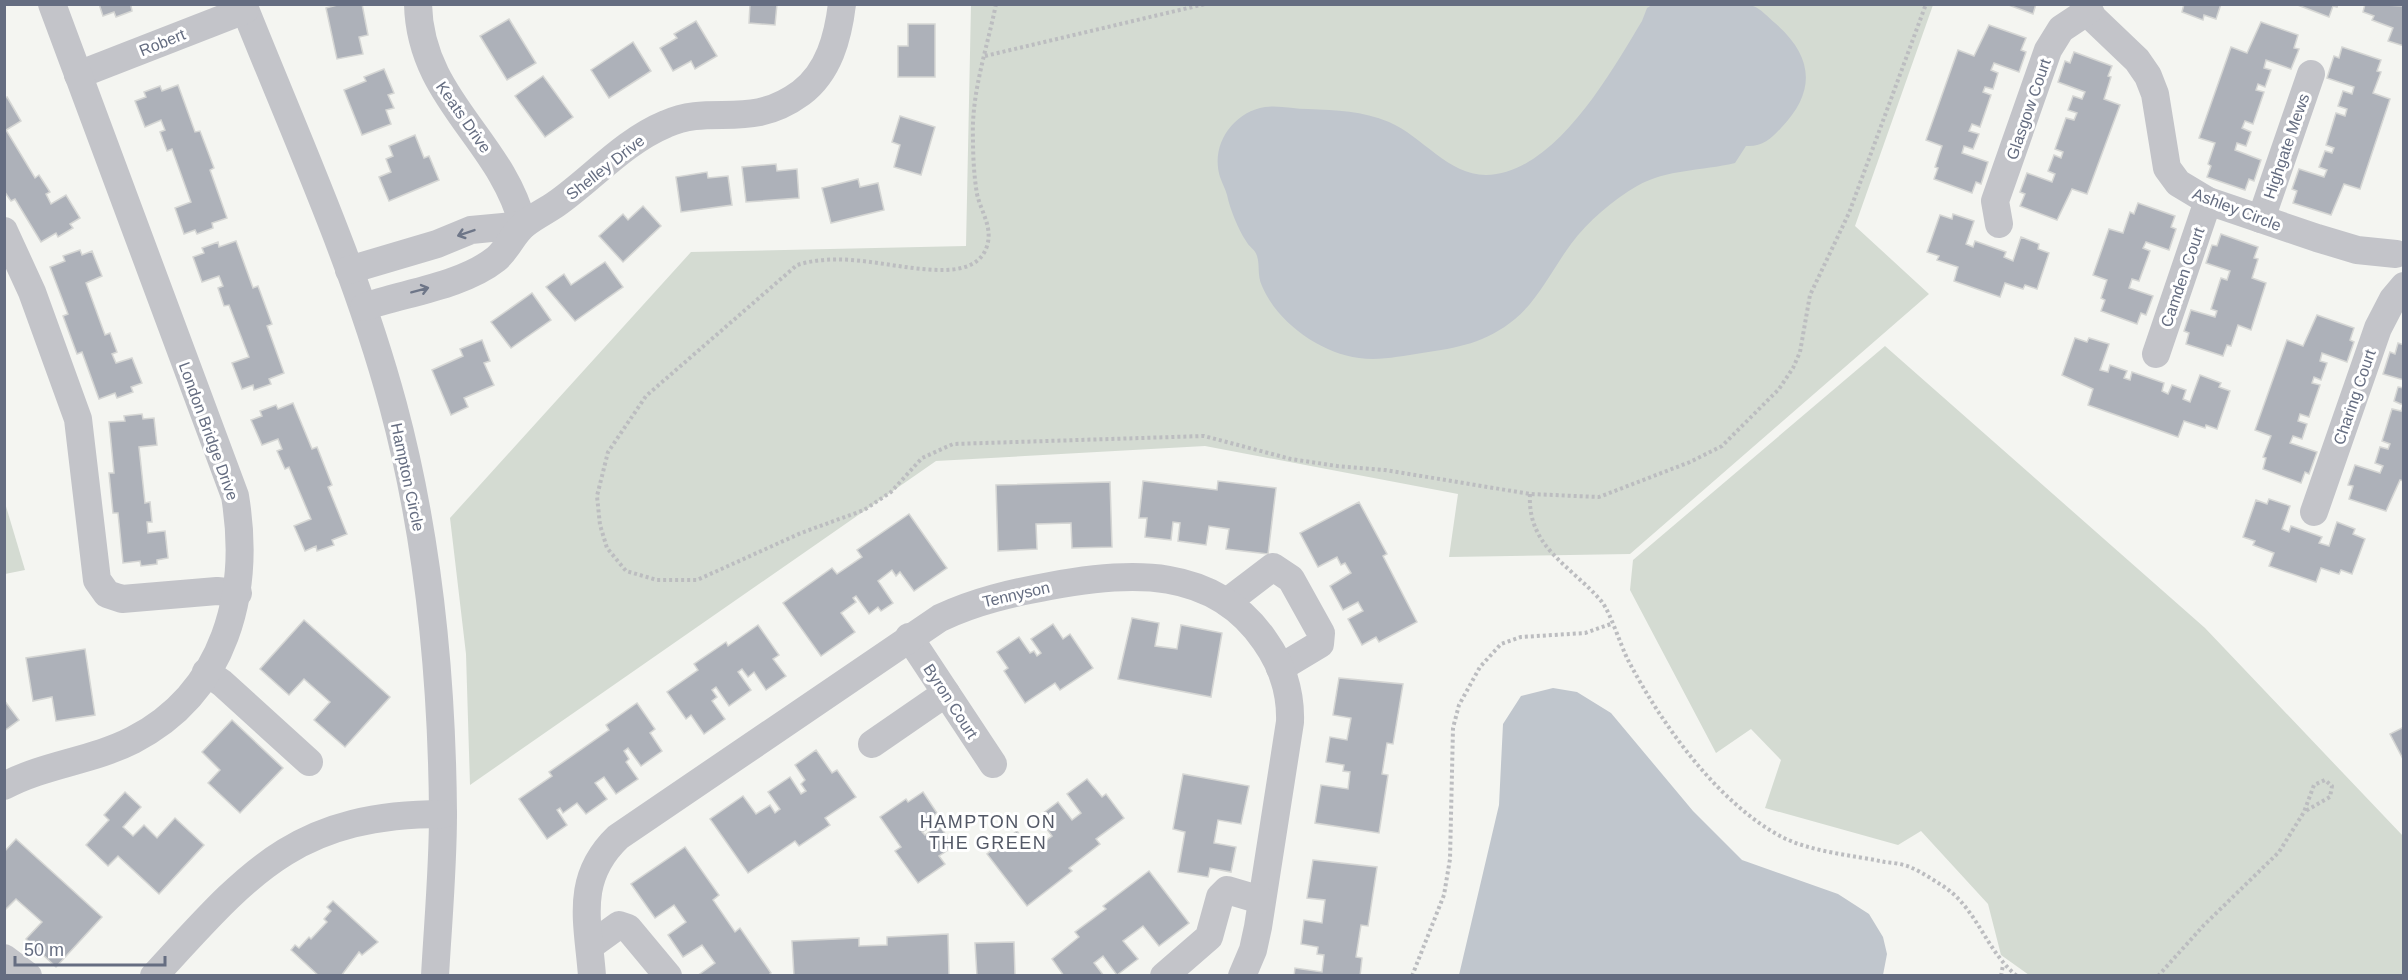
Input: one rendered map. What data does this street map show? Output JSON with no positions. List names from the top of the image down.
{
  "streets": {
    "street": [
      "Robert",
      "Glasgow Court",
      "Keats Drive",
      "Highgate Mews",
      "Shelley Drive",
      "Ashley Circle",
      "Camden Court",
      "Charing Court",
      "London Bridge Drive",
      "Hampton Circle",
      "Tennyson",
      "Byron Court"
    ]
  },
  "crossings": [
    ["Robert", "London Bridge Drive"],
    ["Robert", "Hampton Circle"],
    ["Glasgow Court", "Ashley Circle"],
    ["Keats Drive", "Shelley Drive"],
    ["Highgate Mews", "Ashley Circle"],
    ["Shelley Drive", "Hampton Circle"],
    ["Ashley Circle", "Camden Court"],
    ["Tennyson", "Byron Court"]
  ],
  "districts": ["HAMPTON ON THE GREEN"],
  "scale_bar": "50 m"
}
